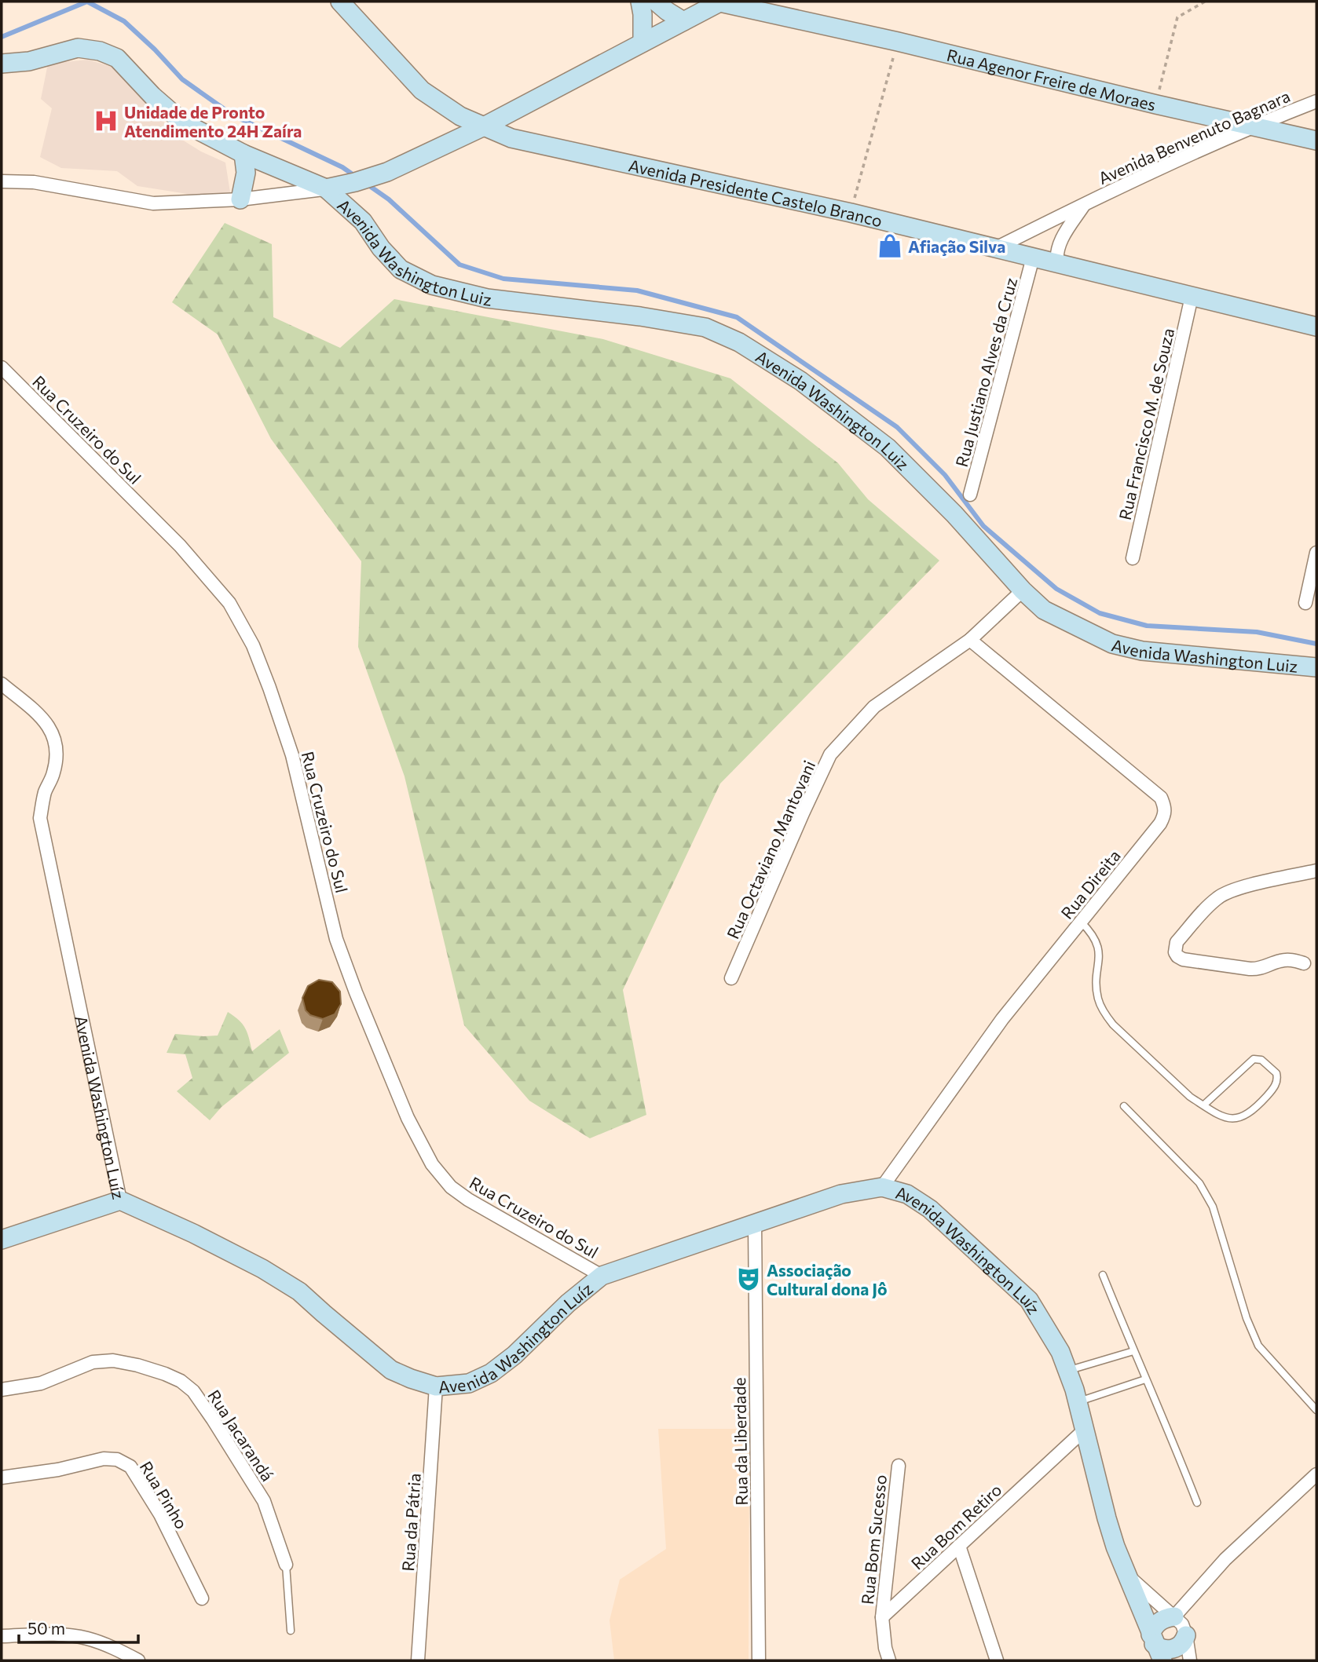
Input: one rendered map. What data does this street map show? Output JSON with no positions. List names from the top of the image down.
{
  "streets": {
    "main road": [
      "Rua Agenor Freire de Moraes",
      "Avenida Presidente Castelo Branco",
      "Avenida Washington Luiz",
      "Avenida Washington Luíz"
    ],
    "street": [
      "Avenida Benvenuto Bagnara",
      "Rua Justiano Alves da Cruz",
      "Rua Francisco M. de Souza",
      "Rua Cruzeiro do Sul",
      "Rua Octaviano Mantovani",
      "Rua Direita",
      "Rua Jacarandá",
      "Rua da Liberdade",
      "Rua Pinho",
      "Rua da Pátria",
      "Rua Bom Retiro",
      "Rua Bom Sucesso"
    ]
  },
  "crossings": [
    ["Rua Agenor Freire de Moraes", "Avenida Benvenuto Bagnara"],
    ["Avenida Benvenuto Bagnara", "Avenida Presidente Castelo Branco"],
    ["Avenida Presidente Castelo Branco", "Avenida Washington Luiz"],
    ["Avenida Presidente Castelo Branco", "Rua Justiano Alves da Cruz"],
    ["Avenida Presidente Castelo Branco", "Rua Francisco M. de Souza"],
    ["Avenida Washington Luiz", "Rua Octaviano Mantovani"],
    ["Rua Cruzeiro do Sul", "Avenida Washington Luíz"],
    ["Rua Octaviano Mantovani", "Rua Direita"],
    ["Rua Direita", "Avenida Washington Luíz"],
    ["Avenida Washington Luíz", "Rua da Liberdade"],
    ["Avenida Washington Luíz", "Rua da Pátria"],
    ["Avenida Washington Luíz", "Rua Bom Retiro"],
    ["Rua Bom Retiro", "Rua Bom Sucesso"]
  ],
  "places": {
    "hospital": ["Unidade de Pronto Atendimento 24H Zaíra"],
    "shop": ["Afiação Silva"],
    "theatre": ["Associação Cultural dona Jô"]
  },
  "scale_bar": "50 m"
}
